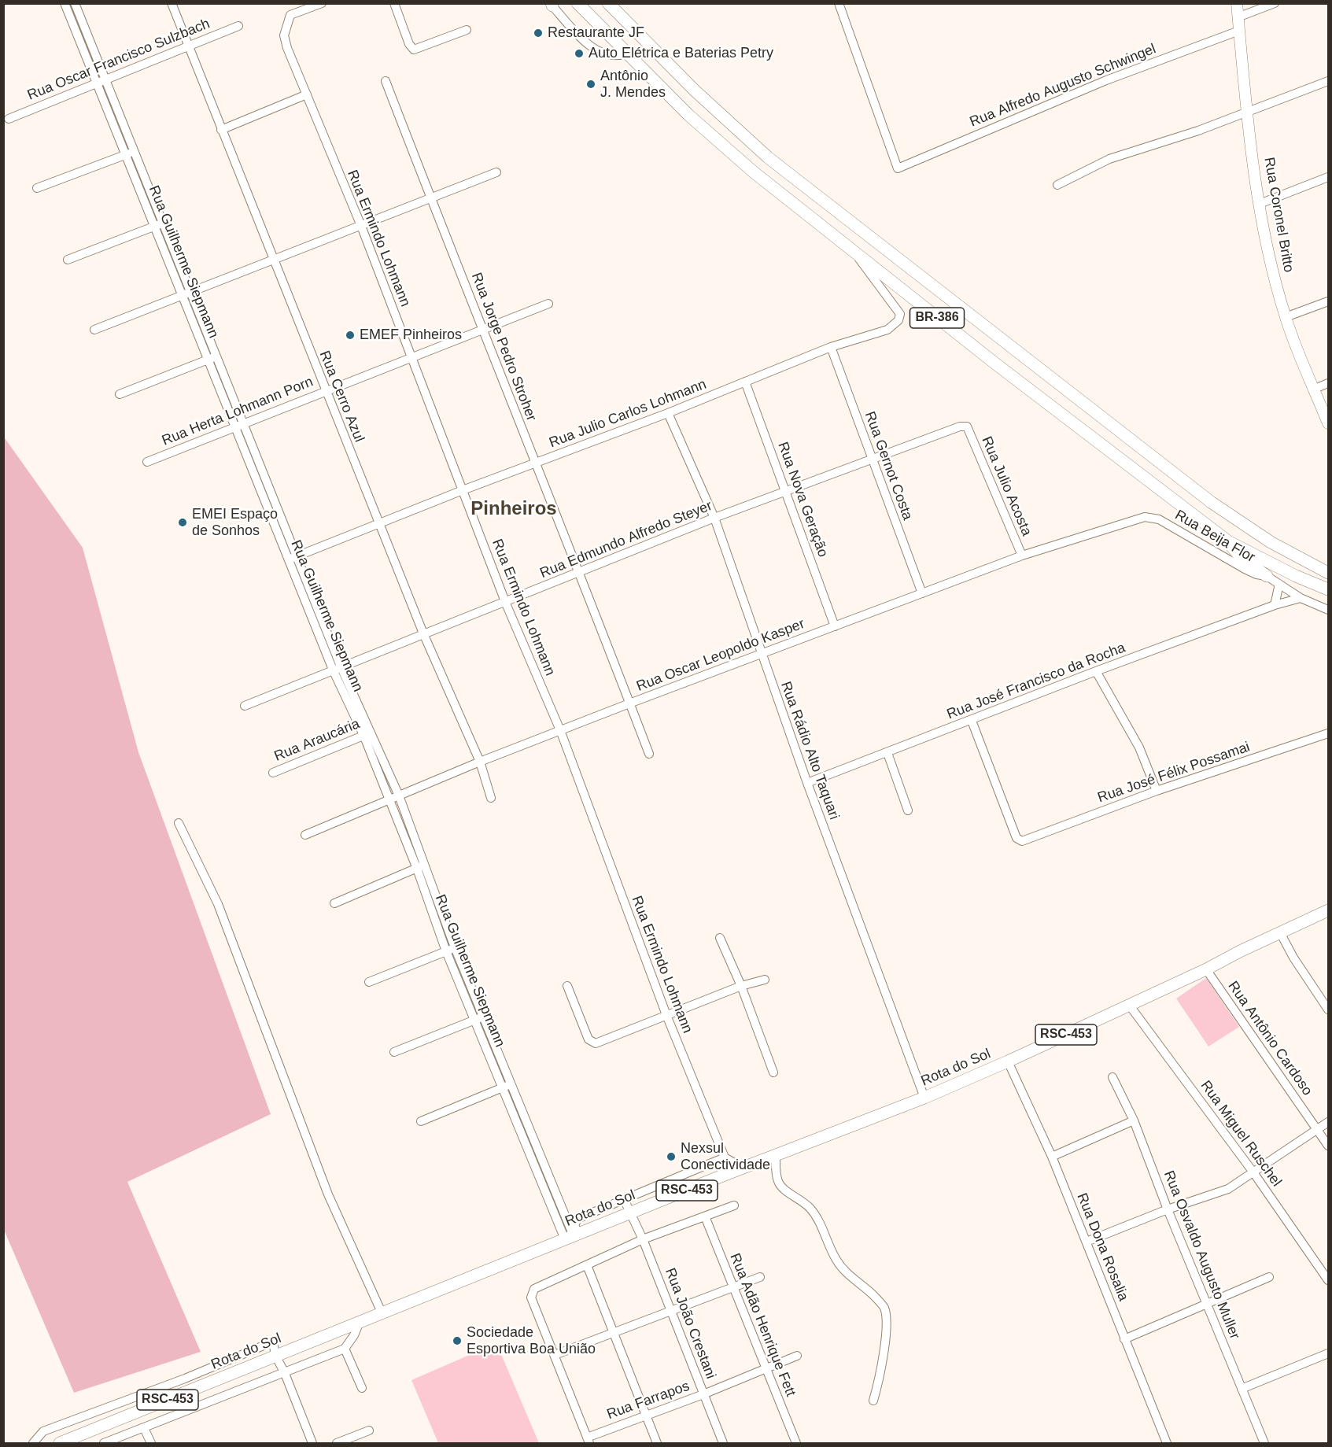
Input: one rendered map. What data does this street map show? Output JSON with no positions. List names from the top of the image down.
{
  "streets": {
    "highway": ["BR-386", "RSC-453", "Rota do Sol"],
    "main road": ["Rua Coronel Britto"],
    "street": [
      "Rua Oscar Francisco Sulzbach",
      "Rua Alfredo Augusto Schwingel",
      "Rua Ermindo Lohmann",
      "Rua Guilherme Siepmann",
      "Rua Jorge Pedro Stroher",
      "Rua Cerro Azul",
      "Rua Herta Lohmann Porn",
      "Rua Julio Carlos Lohmann",
      "Rua Gernot Costa",
      "Rua Julio Acosta",
      "Rua Nova Geração",
      "Rua Beija Flor",
      "Rua Edmundo Alfredo Steyer",
      "Rua Oscar Leopoldo Kasper",
      "Rua José Francisco da Rocha",
      "Rua Araucária",
      "Rua Rádio Alto Taquari",
      "Rua José Félix Possamai",
      "Rua Antônio Cardoso",
      "Rua Miguel Ruschel",
      "Rua Dona Rosalia",
      "Rua Osvaldo Augusto Muller",
      "Rua João Crestani",
      "Rua Adão Henrique Fett",
      "Rua Farrapos"
    ]
  },
  "crossings": [
    ["Rua Oscar Francisco Sulzbach", "Rua Guilherme Siepmann"],
    ["Rua Oscar Francisco Sulzbach", "Rua Cerro Azul"],
    ["Rua Alfredo Augusto Schwingel", "Rua Coronel Britto"],
    ["Rua Ermindo Lohmann", "Rua Herta Lohmann Porn"],
    ["Rua Ermindo Lohmann", "Rua Julio Carlos Lohmann"],
    ["Rua Ermindo Lohmann", "Rua Edmundo Alfredo Steyer"],
    ["Rua Ermindo Lohmann", "Rua Oscar Leopoldo Kasper"],
    ["Rua Guilherme Siepmann", "Rua Herta Lohmann Porn"],
    ["Rua Guilherme Siepmann", "Rua Julio Carlos Lohmann"],
    ["Rua Guilherme Siepmann", "Rua Edmundo Alfredo Steyer"],
    ["Rua Guilherme Siepmann", "Rua Oscar Leopoldo Kasper"],
    ["Rua Guilherme Siepmann", "Rua Araucária"],
    ["Rua Guilherme Siepmann", "Rota do Sol"],
    ["BR-386", "Rua Julio Carlos Lohmann"],
    ["Rua Jorge Pedro Stroher", "Rua Herta Lohmann Porn"],
    ["Rua Jorge Pedro Stroher", "Rua Julio Carlos Lohmann"],
    ["Rua Jorge Pedro Stroher", "Rua Edmundo Alfredo Steyer"],
    ["Rua Jorge Pedro Stroher", "Rua Oscar Leopoldo Kasper"],
    ["Rua Cerro Azul", "Rua Herta Lohmann Porn"],
    ["Rua Cerro Azul", "Rua Julio Carlos Lohmann"],
    ["Rua Cerro Azul", "Rua Edmundo Alfredo Steyer"],
    ["Rua Cerro Azul", "Rua Oscar Leopoldo Kasper"],
    ["Rua Julio Carlos Lohmann", "Rua Gernot Costa"],
    ["Rua Julio Carlos Lohmann", "Rua Nova Geração"],
    ["Rua Julio Carlos Lohmann", "Rua Rádio Alto Taquari"],
    ["Rua Gernot Costa", "Rua Edmundo Alfredo Steyer"],
    ["Rua Gernot Costa", "Rua Oscar Leopoldo Kasper"],
    ["Rua Julio Acosta", "Rua Edmundo Alfredo Steyer"],
    ["Rua Julio Acosta", "Rua Oscar Leopoldo Kasper"],
    ["Rua Nova Geração", "Rua Edmundo Alfredo Steyer"],
    ["Rua Nova Geração", "Rua Oscar Leopoldo Kasper"],
    ["Rua Beija Flor", "Rua Oscar Leopoldo Kasper"],
    ["Rua Beija Flor", "Rua José Francisco da Rocha"],
    ["Rua Edmundo Alfredo Steyer", "Rua Rádio Alto Taquari"],
    ["Rua Oscar Leopoldo Kasper", "Rua Rádio Alto Taquari"],
    ["Rua José Francisco da Rocha", "Rua Rádio Alto Taquari"],
    ["Rua José Francisco da Rocha", "Rua José Félix Possamai"],
    ["Rua Rádio Alto Taquari", "Rota do Sol"],
    ["Rua Antônio Cardoso", "Rota do Sol"],
    ["Rota do Sol", "Rua Miguel Ruschel"],
    ["Rota do Sol", "Rua Dona Rosalia"],
    ["Rota do Sol", "Rua João Crestani"],
    ["Rua João Crestani", "Rua Farrapos"],
    ["Rua Adão Henrique Fett", "Rua Farrapos"]
  ],
  "districts": ["Pinheiros"],
  "places": [
    "Restaurante JF",
    "Auto Elétrica e Baterias Petry",
    "Antônio J. Mendes",
    "EMEF Pinheiros",
    "EMEI Espaço de Sonhos",
    "Nexsul Conectividade",
    "Sociedade Esportiva Boa União"
  ]
}
